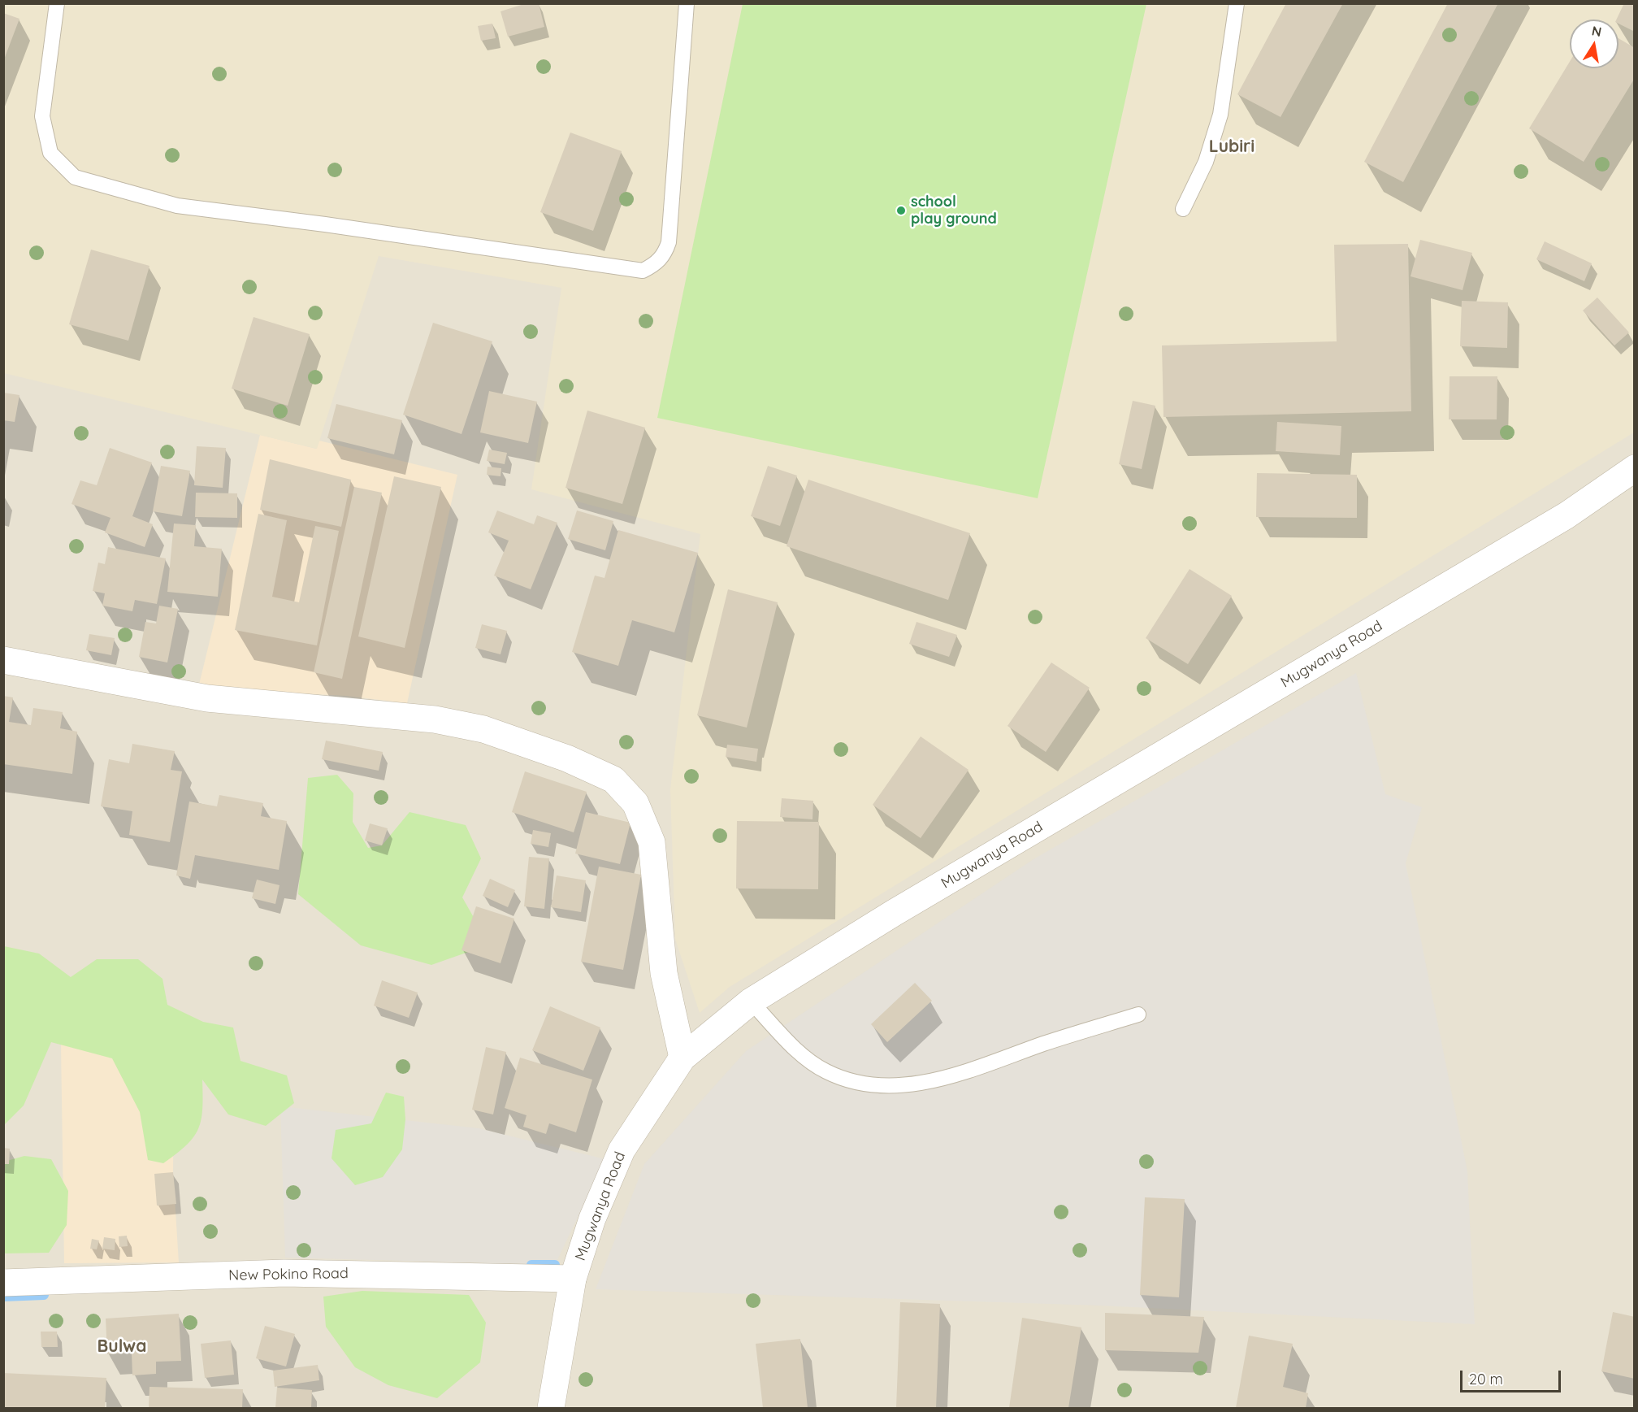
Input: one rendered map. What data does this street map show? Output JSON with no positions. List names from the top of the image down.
{
  "streets": {
    "street": ["Mugwanya Road", "New Pokino Road"]
  },
  "crossings": [
    ["Mugwanya Road", "New Pokino Road"]
  ],
  "districts": ["Lubiri", "Bulwa"],
  "places": ["school play ground"],
  "scale_bar": "20 m",
  "north": "top"
}
